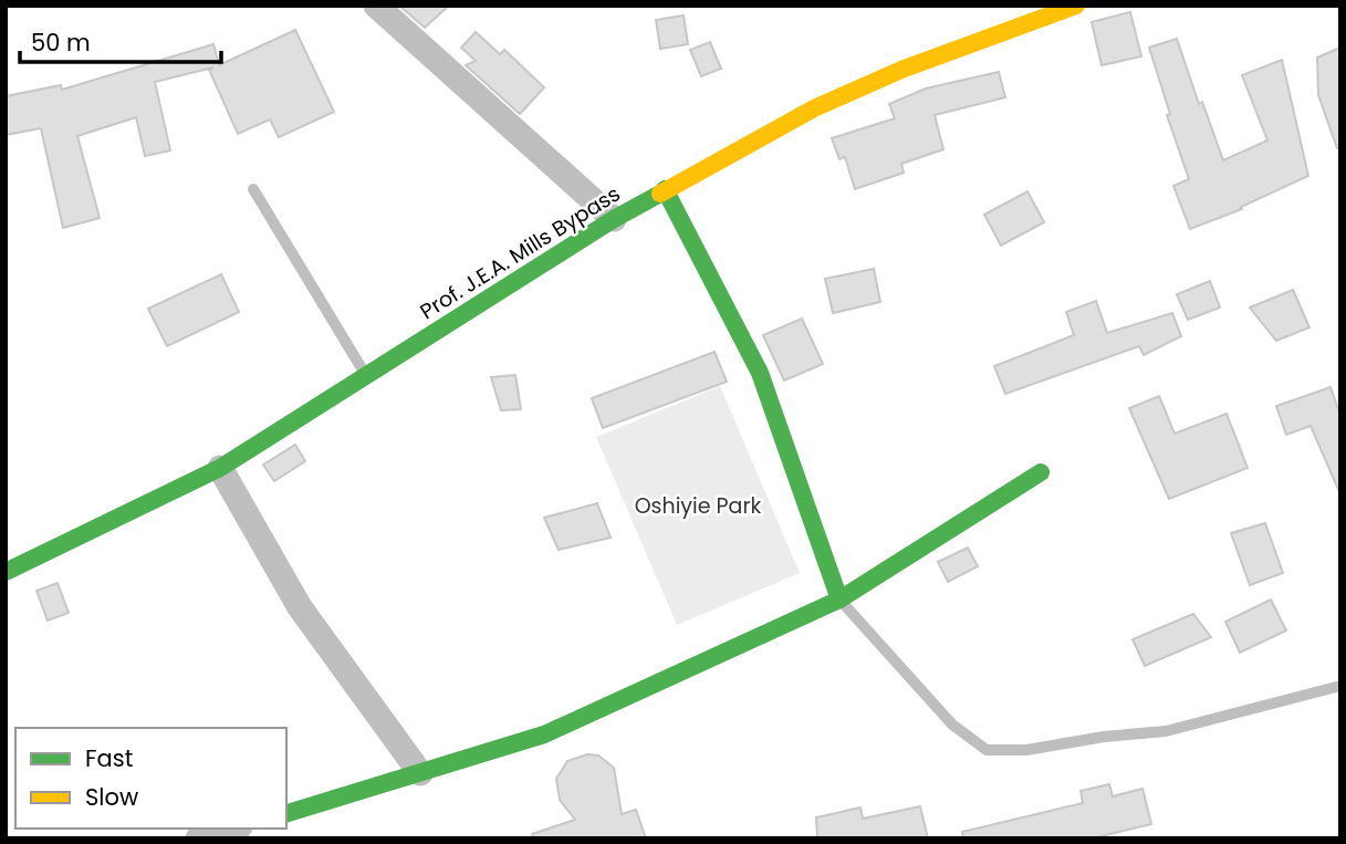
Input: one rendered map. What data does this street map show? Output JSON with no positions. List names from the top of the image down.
{
  "streets": {
    "street": ["Prof. J.E.A. Mills Bypass"]
  },
  "parks": ["Oshiyie Park"],
  "legend": ["Fast", "Slow"],
  "scale_bar": "50 m"
}
